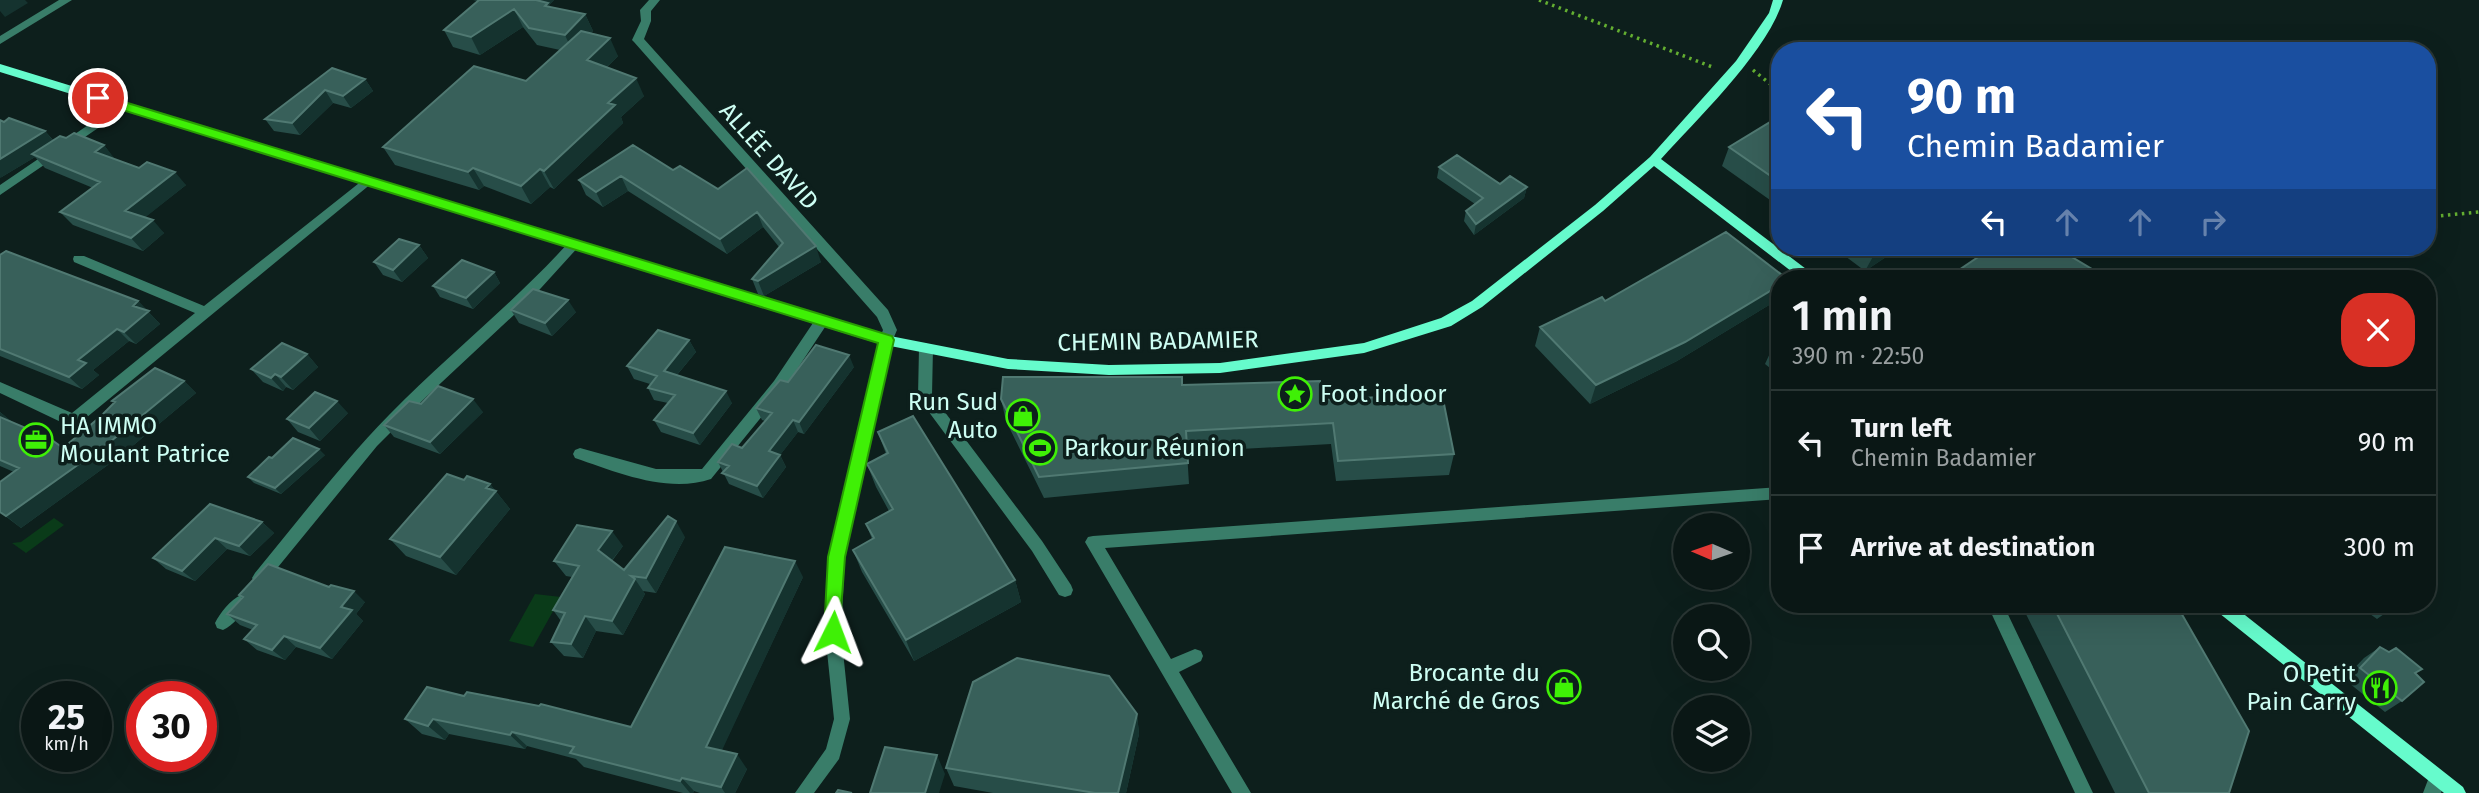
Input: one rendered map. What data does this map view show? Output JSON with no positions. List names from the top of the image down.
{
  "streets": {
    "street": ["ALLÉE DAVID", "CHEMIN BADAMIER"]
  },
  "crossings": [
    ["ALLÉE DAVID", "CHEMIN BADAMIER"]
  ],
  "places": {
    "place": ["Foot indoor"],
    "shop": ["Run Sud Auto", "Brocante du Marché de Gros"],
    "office": ["HA IMMO Moulant Patrice"],
    "sports": ["Parkour Réunion"],
    "restaurant": ["O Petit Pain Carry"]
  },
  "north": "left",
  "page": {
    "turn": ["90 m", "Chemin Badamier"],
    "heading": ["1 min", "390 m · 22:50"],
    "list": [
      {
        "name": "Turn left",
        "note": "Chemin Badamier",
        "value": "90 m"
      },
      {
        "name": "Arrive at destination",
        "value": "300 m"
      }
    ],
    "speed": "25 km/h",
    "limit": "30"
  }
}
